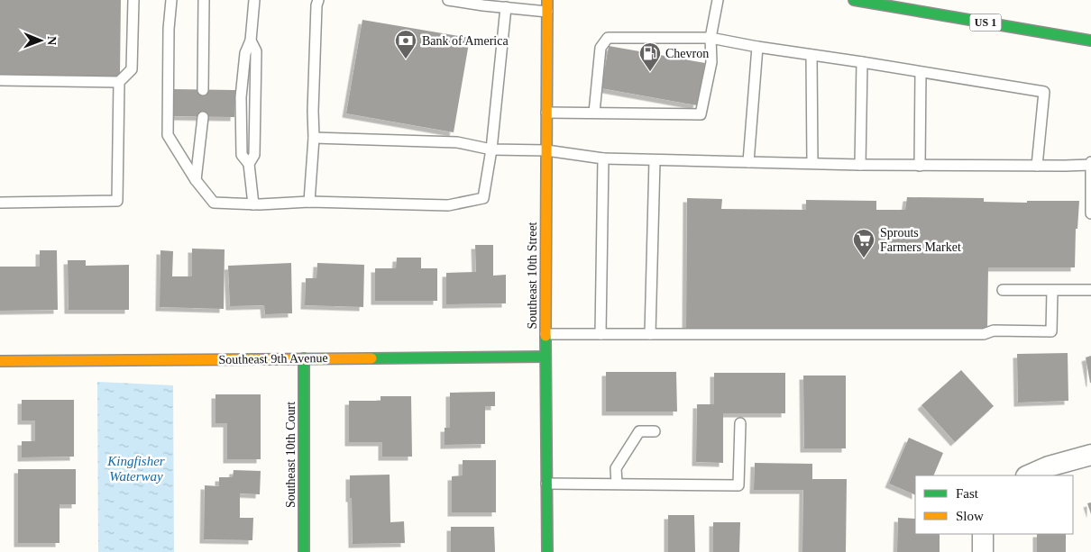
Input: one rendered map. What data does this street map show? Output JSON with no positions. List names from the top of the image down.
{
  "streets": {
    "street": [
      "US 1",
      "Southeast 10th Street",
      "Southeast 9th Avenue",
      "Southeast 10th Court"
    ]
  },
  "crossings": [
    ["Southeast 10th Street", "Southeast 9th Avenue"],
    ["Southeast 9th Avenue", "Southeast 10th Court"]
  ],
  "water": ["Kingfisher Waterway"],
  "places": {
    "bank": ["Bank of America"],
    "fuel station": ["Chevron"],
    "supermarket": ["Sprouts Farmers Market"]
  },
  "legend": ["Fast", "Slow"],
  "north": "right"
}
